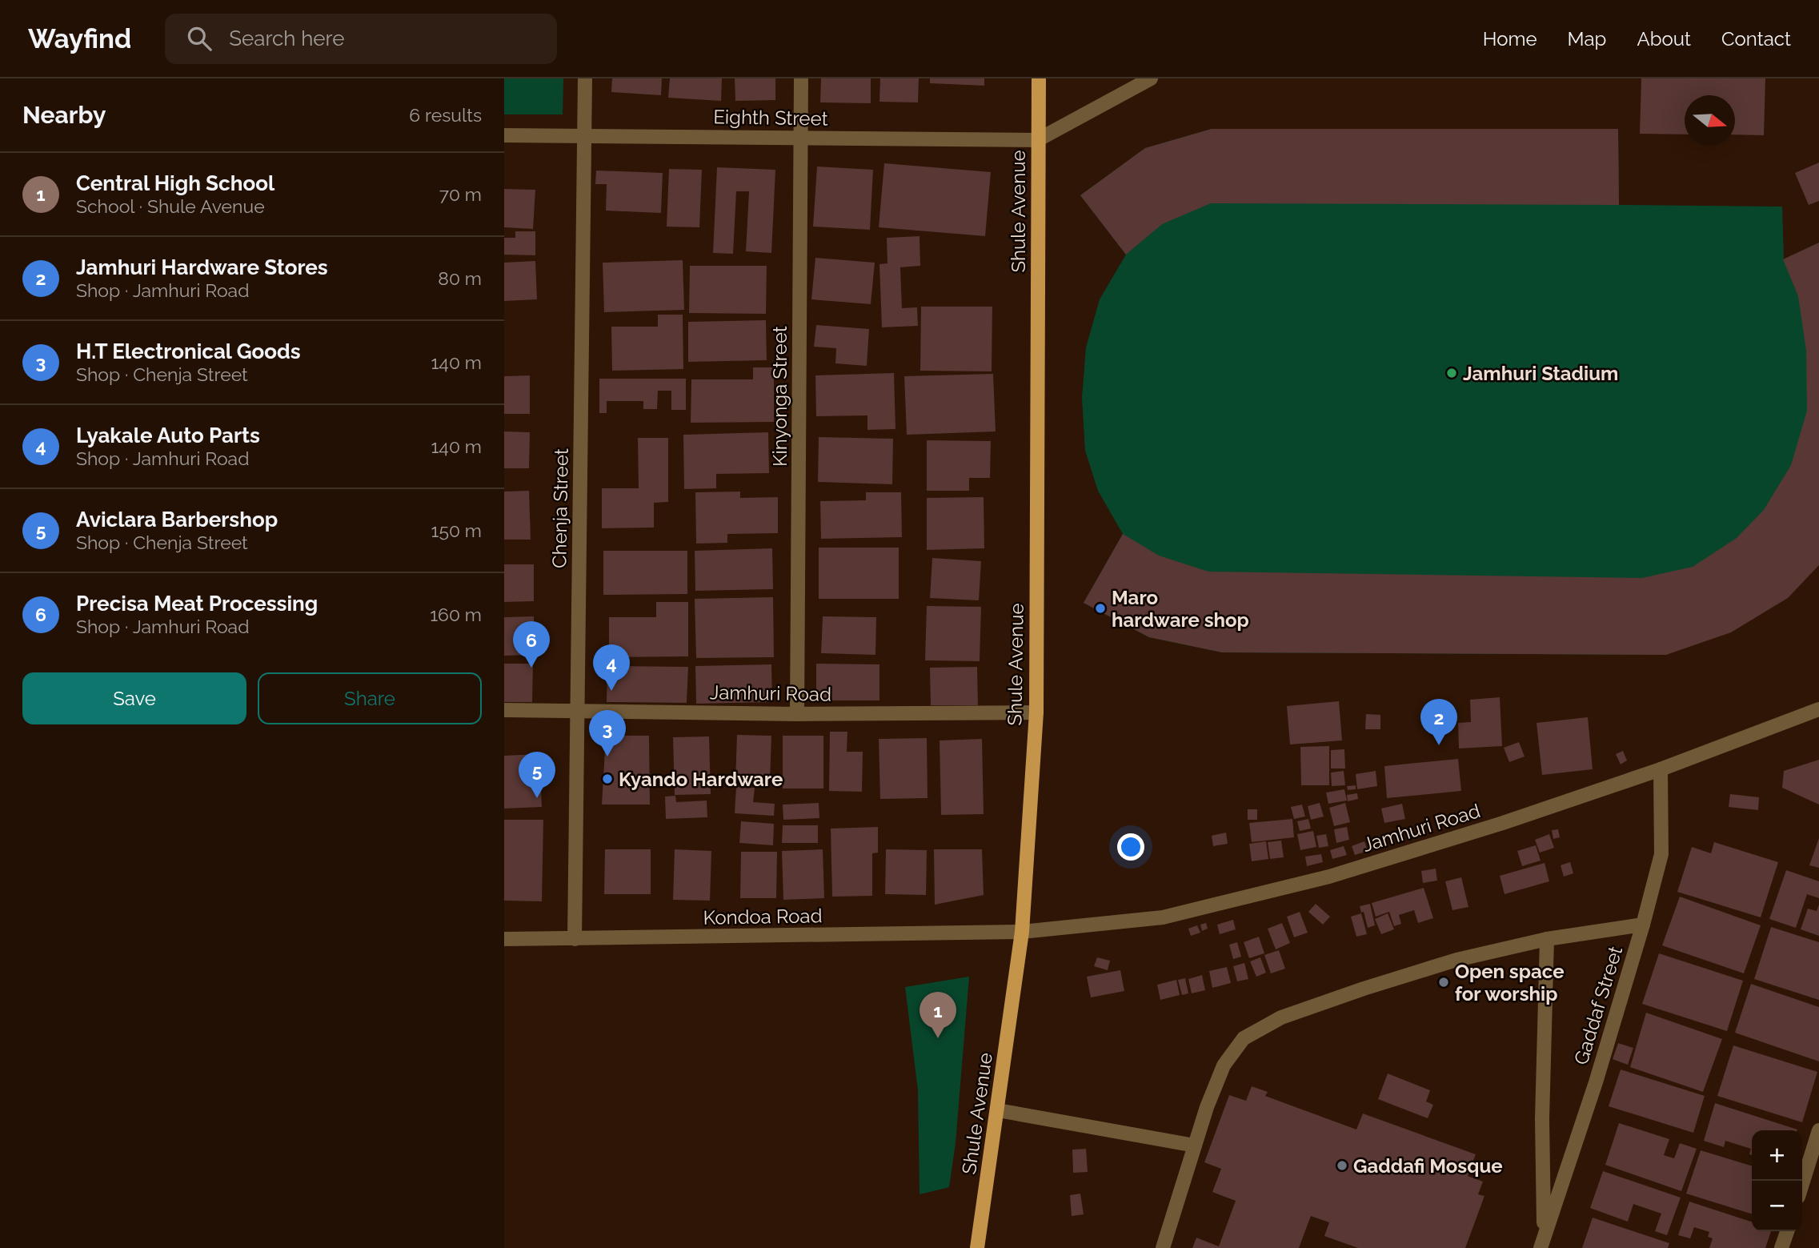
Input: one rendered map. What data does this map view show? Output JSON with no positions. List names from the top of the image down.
{
  "streets": {
    "main road": ["Shule Avenue"],
    "street": [
      "Eighth Street",
      "Kinyonga Street",
      "Chenja Street",
      "Jamhuri Road",
      "Kondoa Road",
      "Gaddaf Street"
    ]
  },
  "crossings": [
    ["Eighth Street", "Shule Avenue"],
    ["Eighth Street", "Kinyonga Street"],
    ["Eighth Street", "Chenja Street"],
    ["Shule Avenue", "Jamhuri Road"],
    ["Shule Avenue", "Kondoa Road"],
    ["Kinyonga Street", "Jamhuri Road"],
    ["Chenja Street", "Jamhuri Road"],
    ["Chenja Street", "Kondoa Road"],
    ["Jamhuri Road", "Kondoa Road"],
    ["Jamhuri Road", "Gaddaf Street"]
  ],
  "places": [
    "Jamhuri Stadium",
    "Maro hardware shop",
    "Kyando Hardware",
    "Open space for worship",
    "Gaddafi Mosque"
  ],
  "north": "right",
  "page": {
    "header": "Wayfind",
    "search": "Search here",
    "nav": [
      "Home",
      "Map",
      "About",
      "Contact"
    ],
    "heading": ["Nearby", "6 results"],
    "list": [
      {
        "mark": "1",
        "name": "Central High School",
        "note": "School · Shule Avenue",
        "value": "70 m"
      },
      {
        "mark": "2",
        "name": "Jamhuri Hardware Stores",
        "note": "Shop · Jamhuri Road",
        "value": "80 m"
      },
      {
        "mark": "3",
        "name": "H.T Electronical Goods",
        "note": "Shop · Chenja Street",
        "value": "140 m"
      },
      {
        "mark": "4",
        "name": "Lyakale Auto Parts",
        "note": "Shop · Jamhuri Road",
        "value": "140 m"
      },
      {
        "mark": "5",
        "name": "Aviclara Barbershop",
        "note": "Shop · Chenja Street",
        "value": "150 m"
      },
      {
        "mark": "6",
        "name": "Precisa Meat Processing",
        "note": "Shop · Jamhuri Road",
        "value": "160 m"
      }
    ],
    "pins": [
      "6",
      "4",
      "2",
      "3",
      "5",
      "1"
    ],
    "buttons": ["Save", "Share"],
    "map_buttons": ["+", "−"]
  }
}
